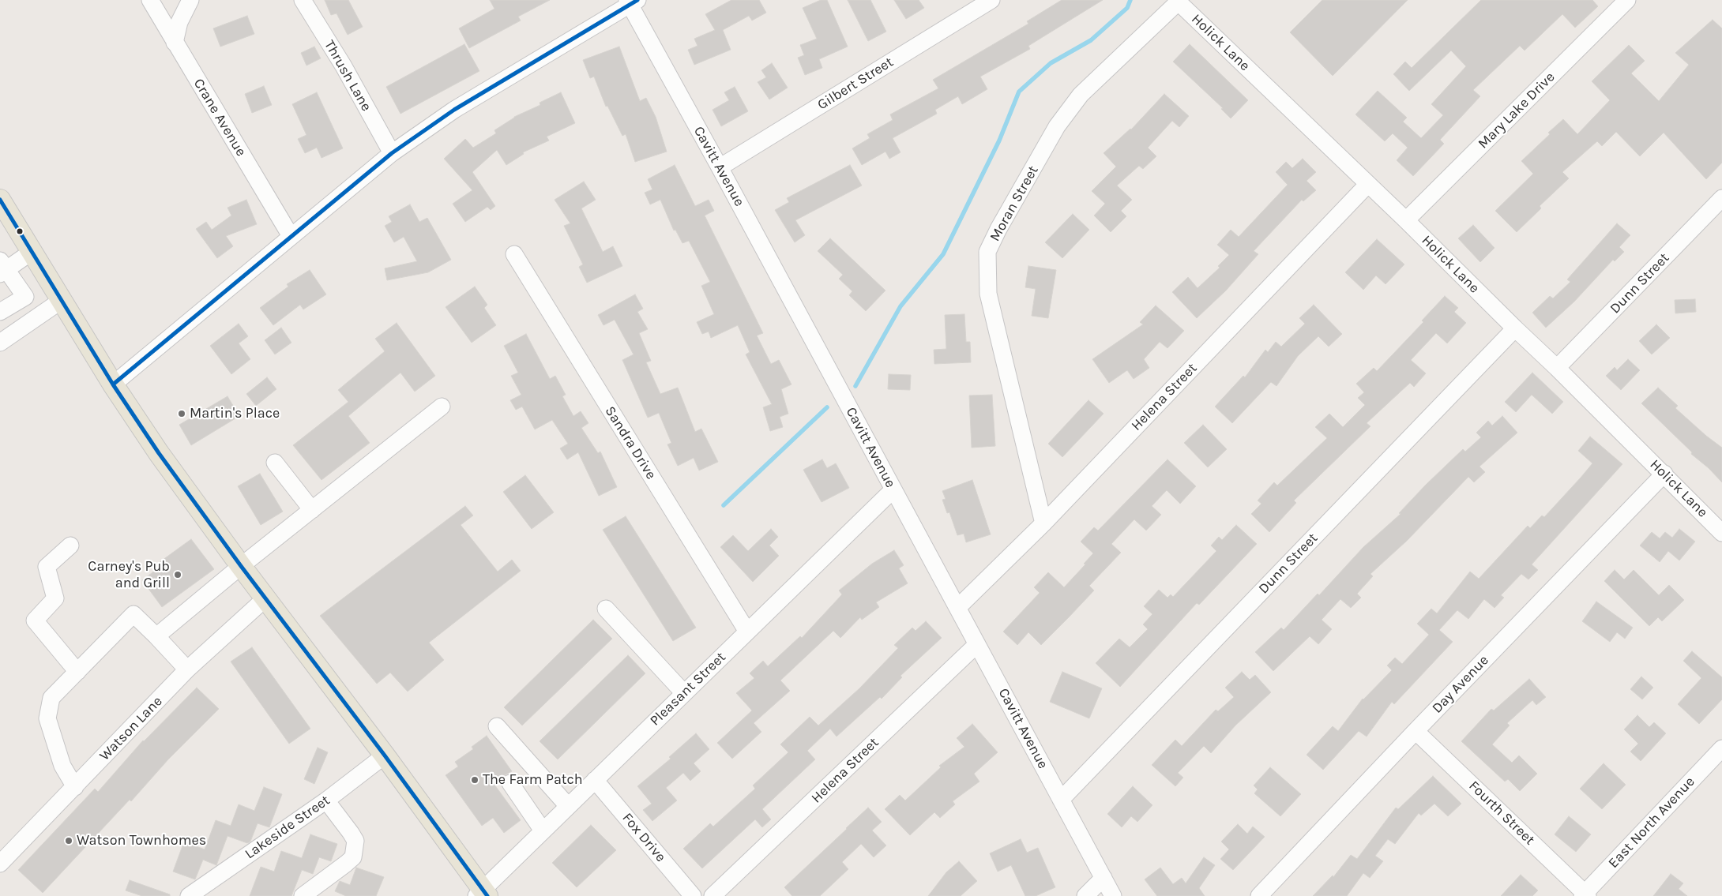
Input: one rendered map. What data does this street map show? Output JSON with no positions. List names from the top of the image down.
{
  "streets": {
    "street": [
      "Holick Lane",
      "Thrush Lane",
      "Gilbert Street",
      "Mary Lake Drive",
      "Crane Avenue",
      "Cavitt Avenue",
      "Moran Street",
      "Dunn Street",
      "Helena Street",
      "Sandra Drive",
      "Day Avenue",
      "Pleasant Street",
      "Watson Lane",
      "Fourth Street",
      "East North Avenue",
      "Lakeside Street",
      "Fox Drive"
    ]
  },
  "crossings": [
    ["Holick Lane", "Mary Lake Drive"],
    ["Holick Lane", "Moran Street"],
    ["Holick Lane", "Dunn Street"],
    ["Holick Lane", "Helena Street"],
    ["Holick Lane", "Day Avenue"],
    ["Gilbert Street", "Cavitt Avenue"],
    ["Cavitt Avenue", "Dunn Street"],
    ["Cavitt Avenue", "Helena Street"],
    ["Cavitt Avenue", "Pleasant Street"],
    ["Moran Street", "Helena Street"],
    ["Sandra Drive", "Pleasant Street"],
    ["Day Avenue", "Fourth Street"],
    ["Pleasant Street", "Fox Drive"],
    ["Fourth Street", "East North Avenue"]
  ],
  "places": [
    "Martin's Place",
    "Carney's Pub and Grill",
    "The Farm Patch",
    "Watson Townhomes"
  ]
}
